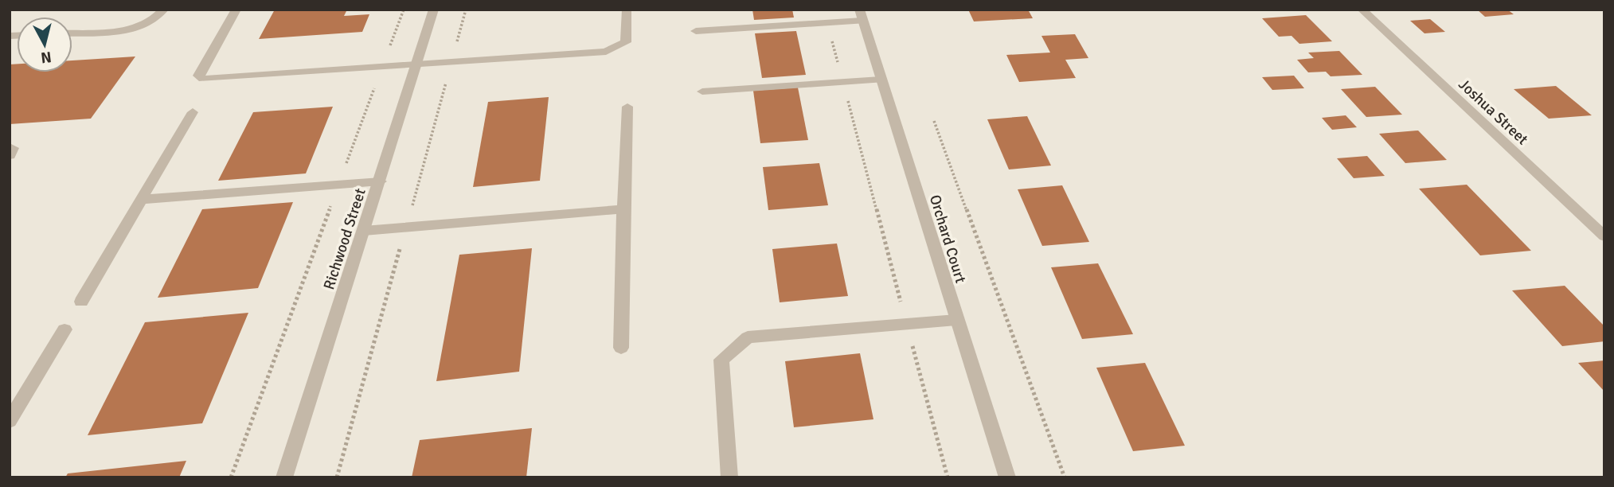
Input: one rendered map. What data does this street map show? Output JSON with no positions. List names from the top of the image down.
{
  "streets": {
    "street": ["Joshua Street", "Richwood Street", "Orchard Court"]
  },
  "north": "bottom"
}
